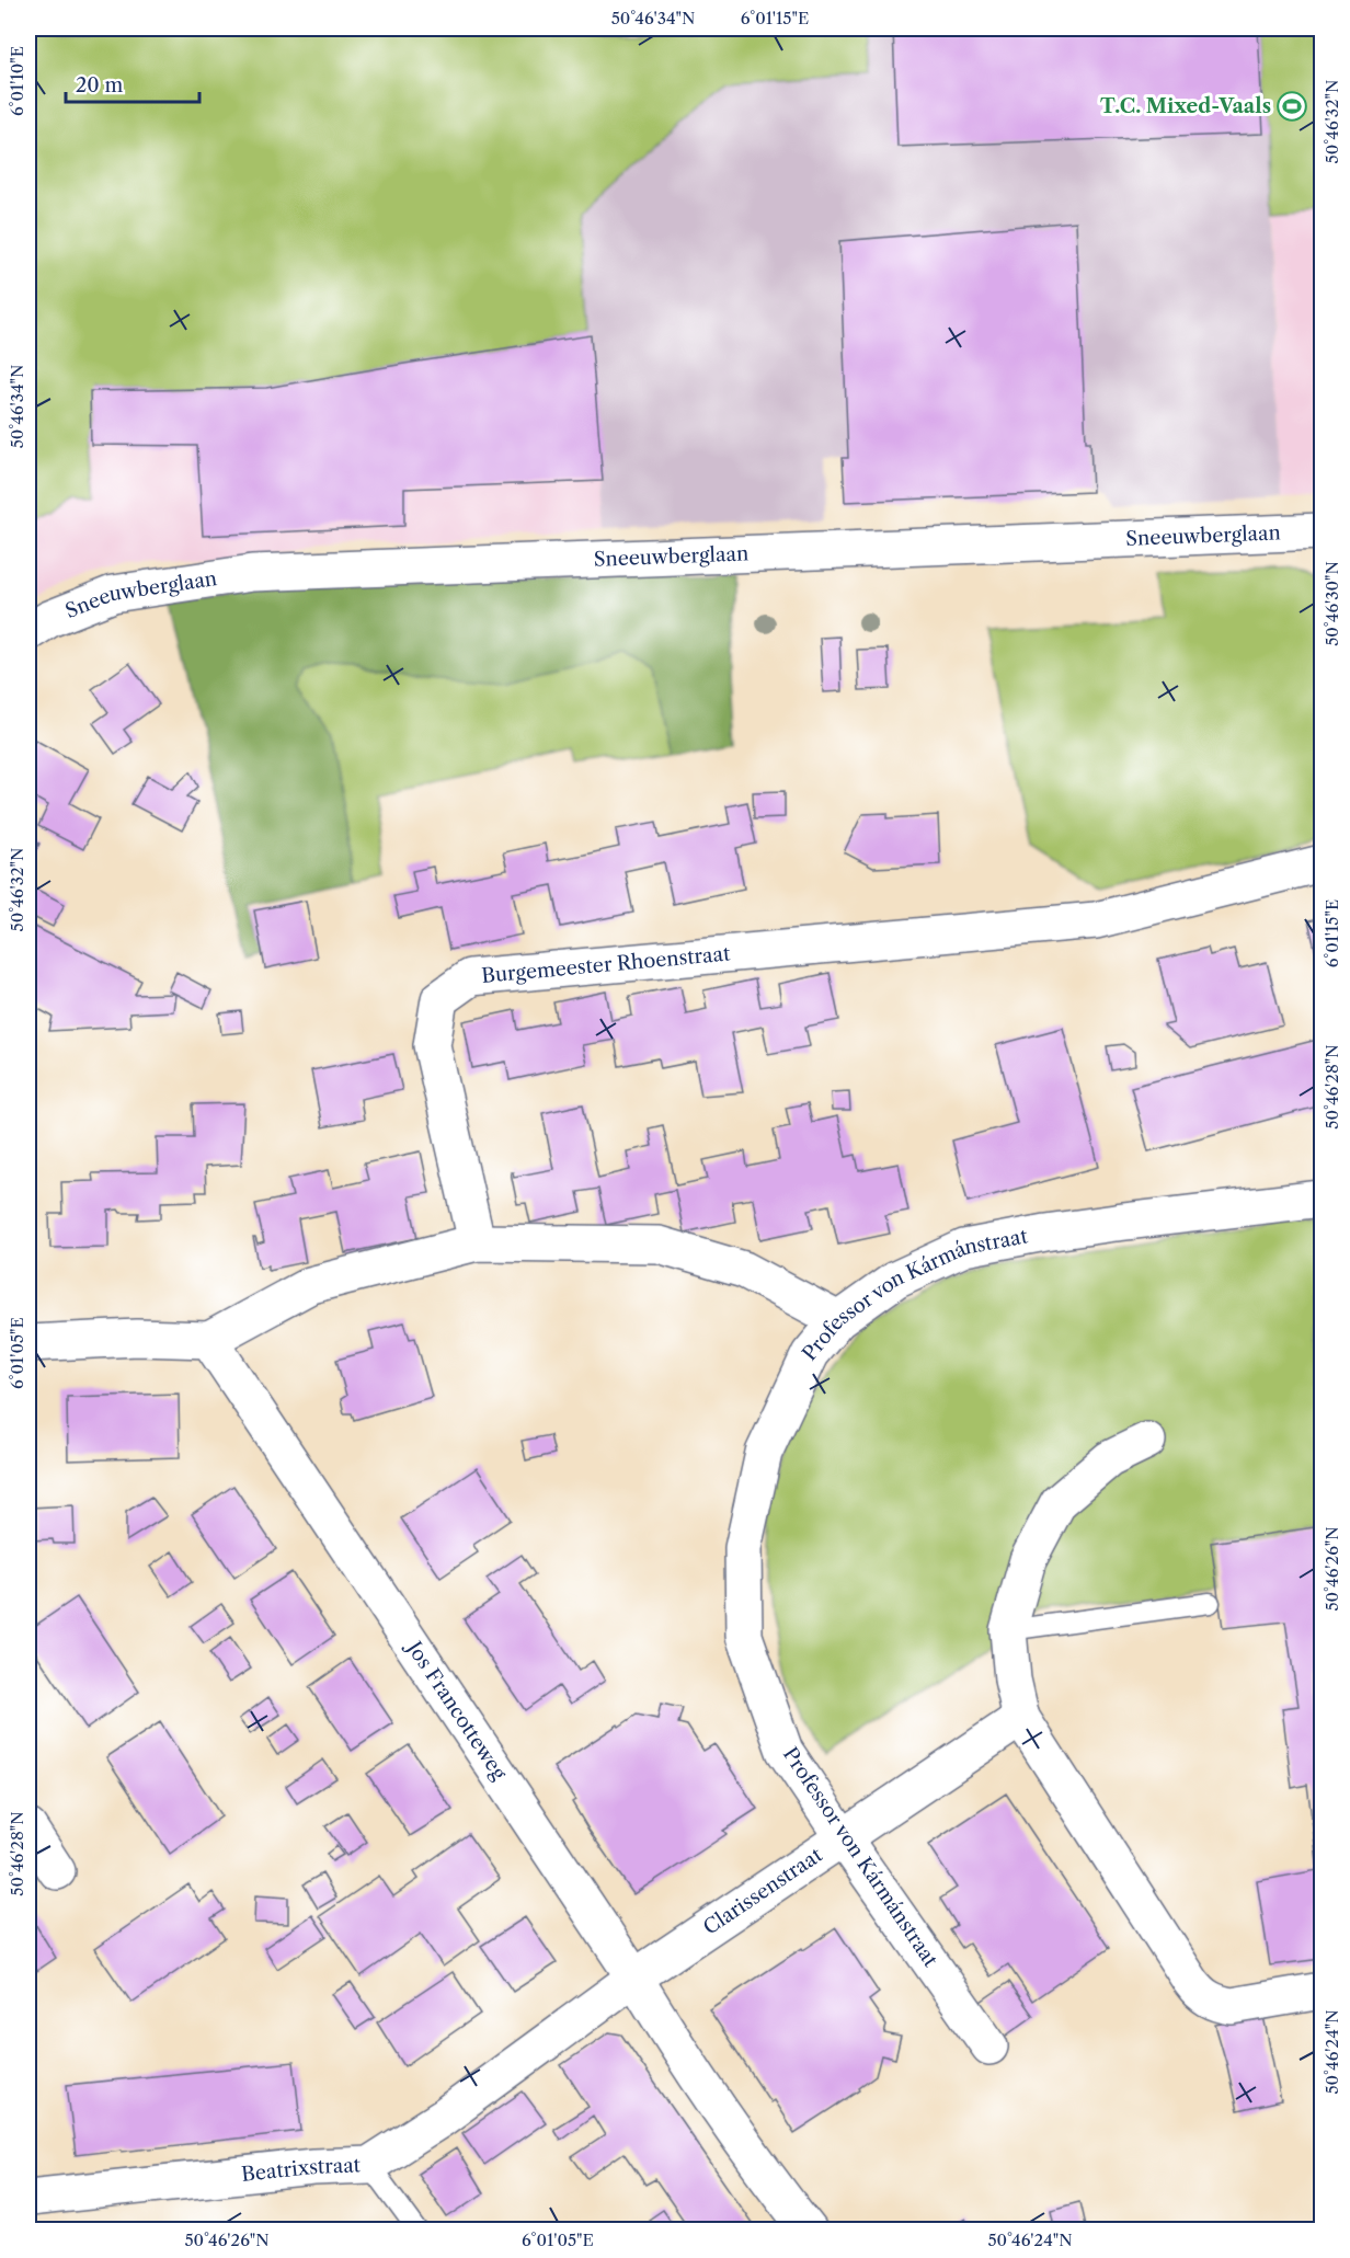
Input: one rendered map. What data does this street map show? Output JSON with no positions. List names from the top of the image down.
{
  "streets": {
    "street": [
      "Sneeuwberglaan",
      "Burgemeester Rhoenstraat",
      "Professor von Kármánstraat",
      "Jos Francotteweg",
      "Clarissenstraat",
      "Beatrixstraat"
    ]
  },
  "crossings": [
    ["Professor von Kármánstraat", "Clarissenstraat"],
    ["Jos Francotteweg", "Clarissenstraat"],
    ["Jos Francotteweg", "Beatrixstraat"],
    ["Clarissenstraat", "Beatrixstraat"]
  ],
  "places": {
    "sports": ["T.C. Mixed-Vaals"]
  },
  "scale_bar": "20 m",
  "coordinates": [
    "50°46'34\"N",
    "6°01'15\"E",
    "6°01'10\"E",
    "50°46'32\"N",
    "50°46'30\"N",
    "50°46'28\"N",
    "6°01'05\"E",
    "50°46'26\"N",
    "50°46'24\"N"
  ]
}
